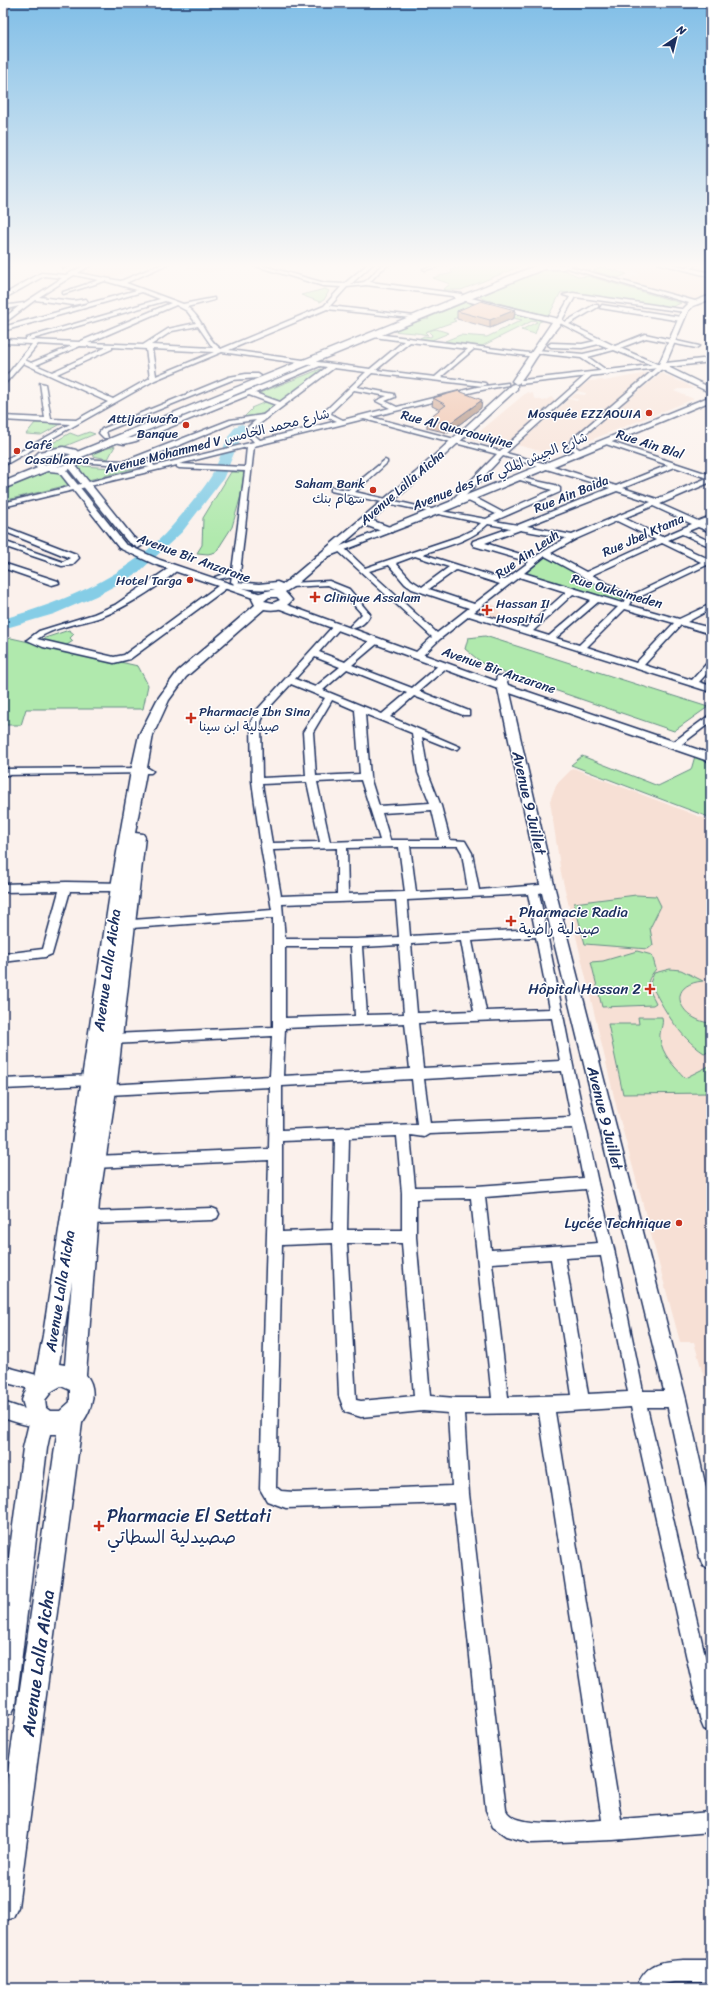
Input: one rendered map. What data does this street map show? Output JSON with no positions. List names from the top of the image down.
{
  "streets": {
    "main road": ["Avenue Lalla Aicha"],
    "street": [
      "Rue Al Quaraouiyine",
      "Avenue Mohammed V شارع محمد الخامس",
      "Rue Ain Blal",
      "Avenue des Far شارع الجيش الملكي",
      "Rue Ain Baida",
      "Rue Jbel Ktama",
      "Rue Ain Leuh",
      "Avenue Bir Anzarane",
      "Rue Oukaimeden",
      "Avenue 9 Juillet"
    ]
  },
  "crossings": [
    ["Rue Al Quaraouiyine", "Avenue Mohammed V شارع محمد الخامس"],
    ["Rue Al Quaraouiyine", "Avenue des Far شارع الجيش الملكي"],
    ["Rue Al Quaraouiyine", "Avenue Lalla Aicha"],
    ["Rue Al Quaraouiyine", "Rue Ain Baida"],
    ["Rue Al Quaraouiyine", "Rue Jbel Ktama"],
    ["Rue Al Quaraouiyine", "Rue Ain Leuh"],
    ["Avenue Mohammed V شارع محمد الخامس", "Avenue Lalla Aicha"],
    ["Avenue Mohammed V شارع محمد الخامس", "Avenue Bir Anzarane"],
    ["Rue Ain Blal", "Avenue des Far شارع الجيش الملكي"],
    ["Rue Ain Blal", "Rue Ain Baida"],
    ["Rue Ain Blal", "Rue Ain Leuh"],
    ["Avenue des Far شارع الجيش الملكي", "Avenue Lalla Aicha"],
    ["Avenue Lalla Aicha", "Avenue Bir Anzarane"],
    ["Rue Ain Leuh", "Avenue Bir Anzarane"],
    ["Rue Ain Leuh", "Rue Oukaimeden"],
    ["Avenue Bir Anzarane", "Avenue 9 Juillet"]
  ],
  "places": {
    "other": [
      "Mosquée EZZAOUIA",
      "Attijariwafa Banque",
      "Café Casablanca",
      "Saham Bank سهام بنك",
      "Hotel Targa",
      "Lycée Technique"
    ],
    "health": [
      "Clinique Assalam",
      "Hassan II Hospital",
      "Pharmacie Ibn Sina صيدلية ابن سينا",
      "Pharmacie Radia صيدلية راضية",
      "Hôpital Hassan 2",
      "Pharmacie El Settati صصيدلية السطاتي"
    ]
  },
  "north": "top right"
}
